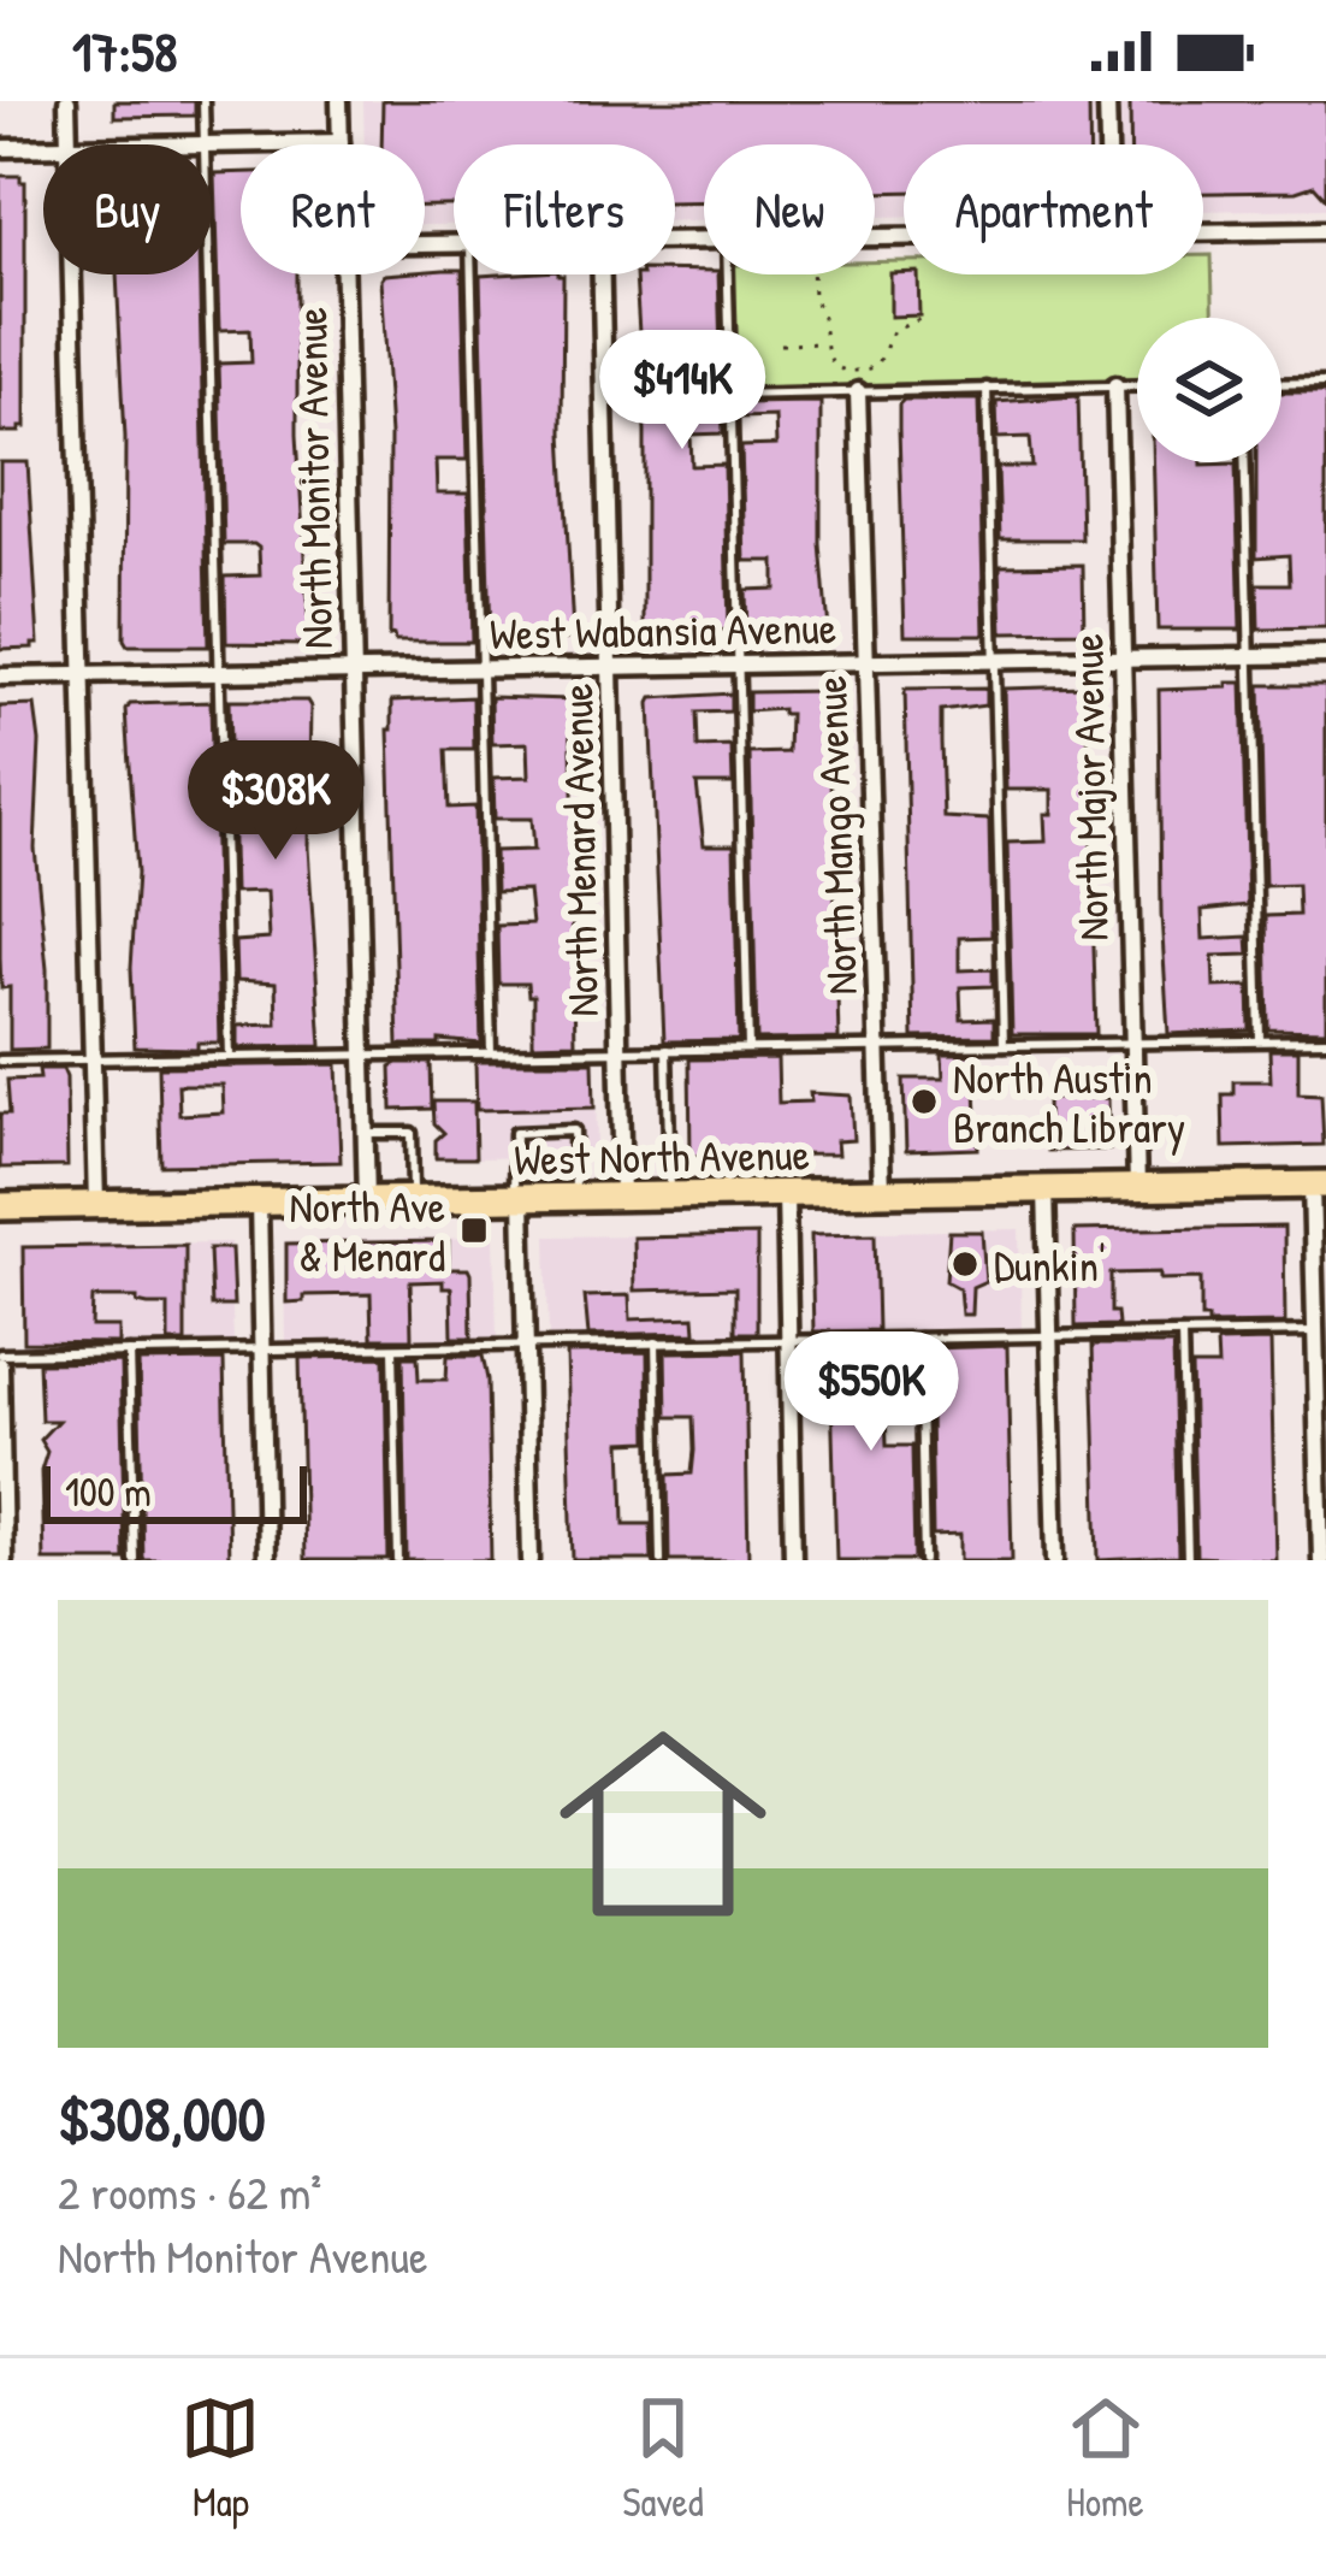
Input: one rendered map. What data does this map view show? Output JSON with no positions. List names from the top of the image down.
{
  "streets": {
    "main road": ["West North Avenue"],
    "street": [
      "North Monitor Avenue",
      "West Wabansia Avenue",
      "North Major Avenue",
      "North Mango Avenue",
      "North Menard Avenue"
    ]
  },
  "crossings": [
    ["North Monitor Avenue", "West Wabansia Avenue"],
    ["North Monitor Avenue", "West North Avenue"],
    ["West Wabansia Avenue", "North Major Avenue"],
    ["West Wabansia Avenue", "North Mango Avenue"],
    ["West Wabansia Avenue", "North Menard Avenue"],
    ["North Major Avenue", "West North Avenue"],
    ["North Mango Avenue", "West North Avenue"],
    ["North Menard Avenue", "West North Avenue"]
  ],
  "places": {
    "other": ["North Austin Branch Library", "Dunkin'"],
    "transit": ["North Ave & Menard"]
  },
  "scale_bar": "100 m",
  "page": {
    "status": "17:58",
    "chip": [
      "Buy",
      "Rent",
      "Filters",
      "New",
      "Apartment"
    ],
    "price": ["$414K", "$308K", "$550K"],
    "scale": "100 m",
    "list": [
      {
        "name": "$308,000",
        "note": "2 rooms · 62 m² · North Monitor Avenue"
      }
    ],
    "tabs": ["Map", "Saved", "Home"]
  }
}
